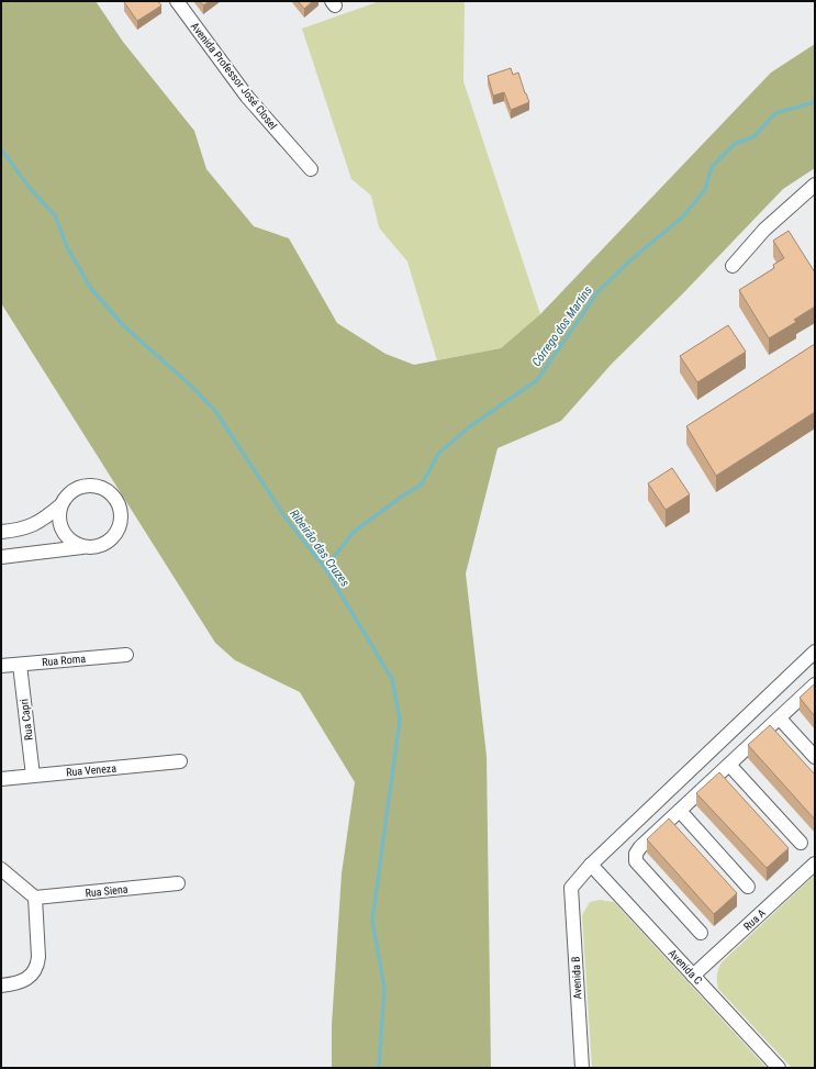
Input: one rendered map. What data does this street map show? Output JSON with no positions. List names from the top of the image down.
{
  "streets": {
    "street": [
      "Avenida Professor José Closel",
      "Rua Roma",
      "Rua Capri",
      "Rua Veneza",
      "Rua Siena",
      "Rua A",
      "Avenida C",
      "Avenida B"
    ]
  },
  "crossings": [
    ["Rua Roma", "Rua Capri"],
    ["Rua Capri", "Rua Veneza"],
    ["Rua A", "Avenida C"],
    ["Avenida C", "Avenida B"]
  ],
  "water": ["Córrego dos Martins", "Ribeirão das Cruzes"]
}
